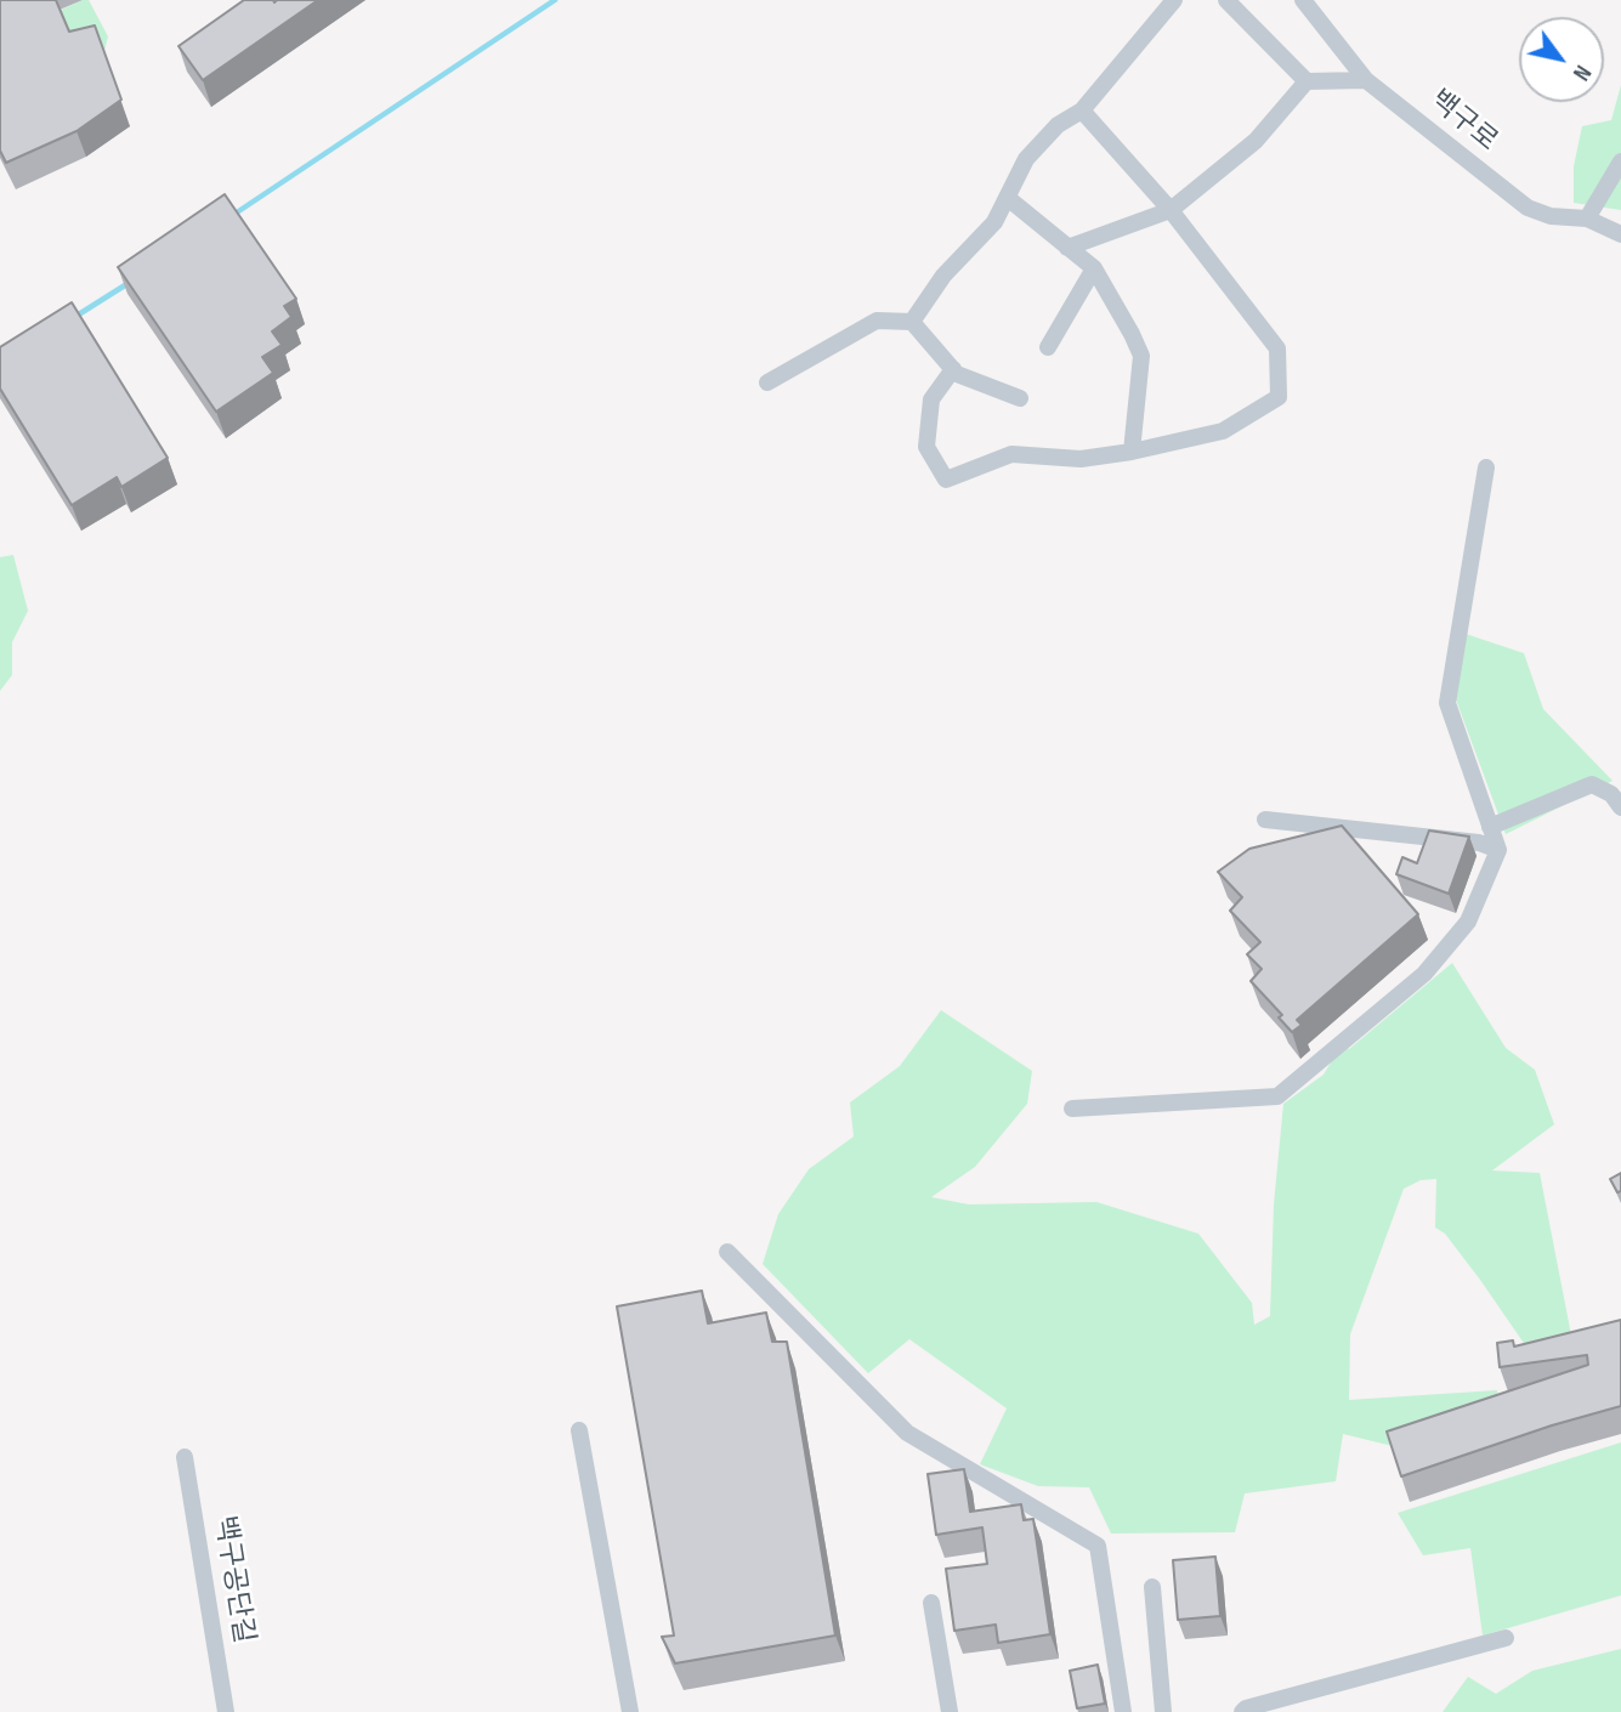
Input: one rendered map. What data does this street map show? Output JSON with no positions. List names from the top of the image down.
{
  "streets": {
    "street": ["백구로", "백구공단길"]
  },
  "north": "bottom right"
}
